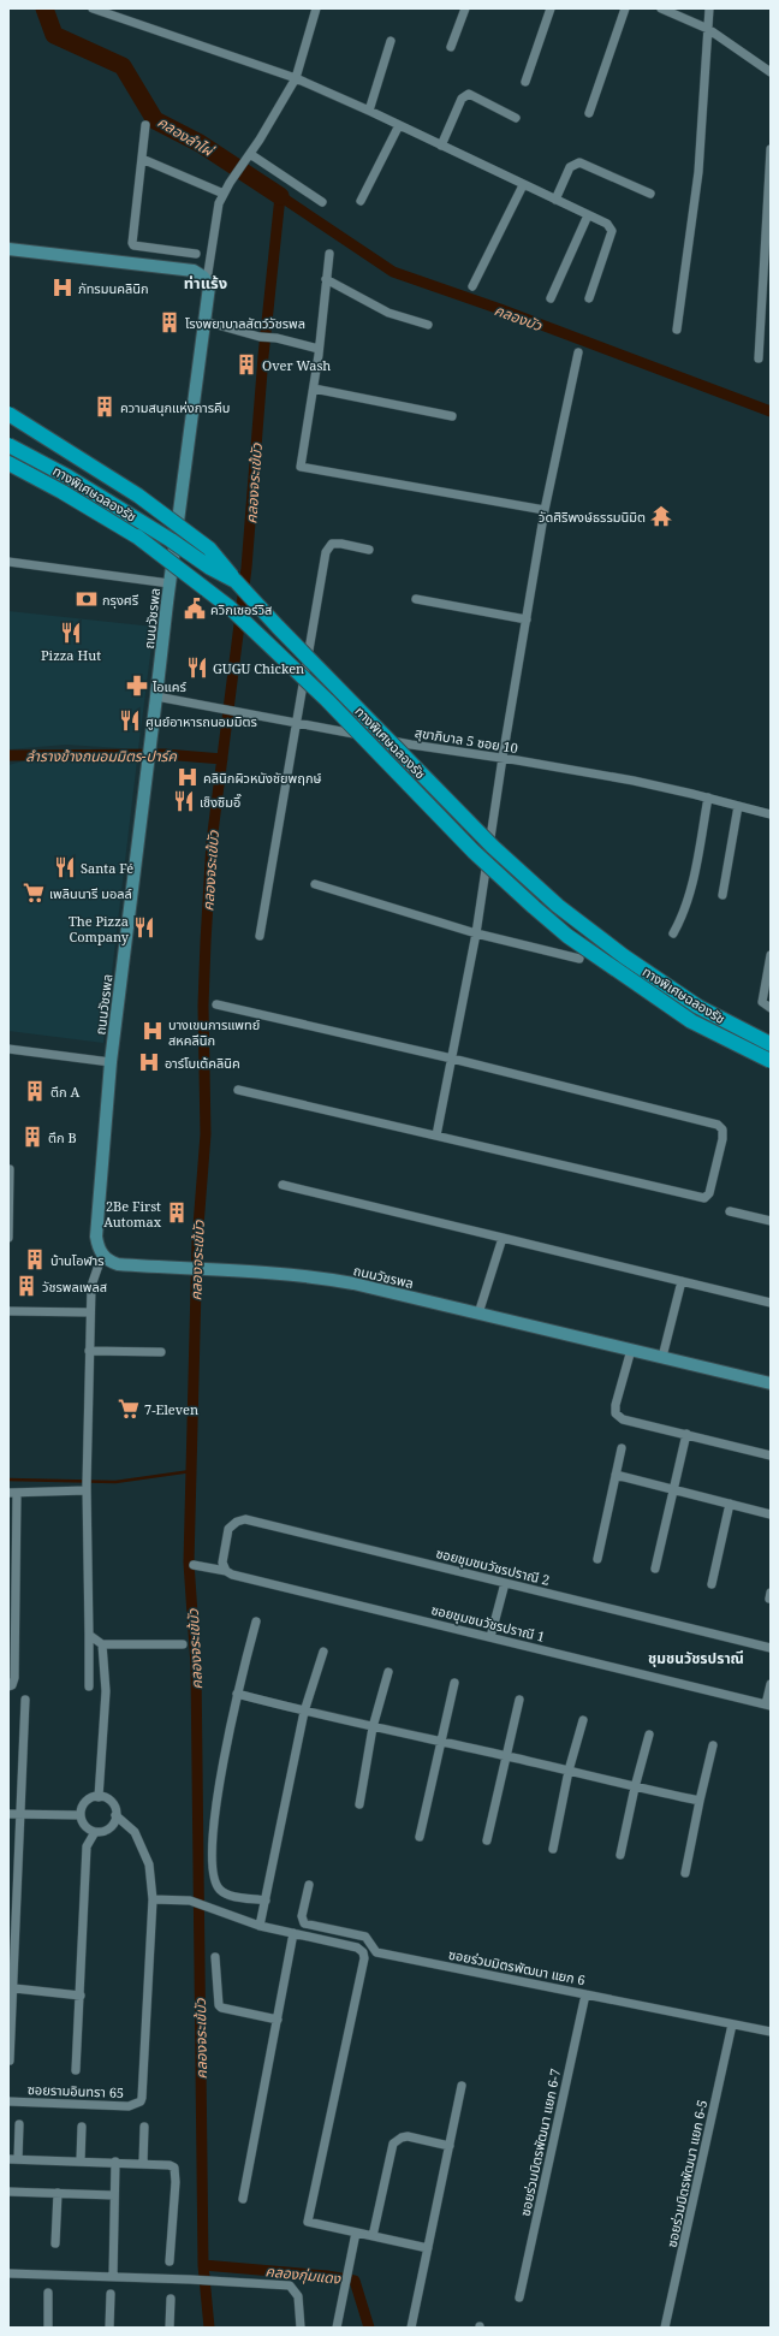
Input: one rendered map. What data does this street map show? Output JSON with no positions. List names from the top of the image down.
{
  "streets": {
    "highway": ["ทางพิเศษฉลองรัช"],
    "main road": ["ถนนวัชรพล"],
    "street": [
      "สุขาภิบาล 5 ซอย 10",
      "ซอยชุมชนวัชรปราณี 2",
      "ซอยชุมชนวัชรปราณี 1",
      "ซอยร่วมมิตรพัฒนา แยก 6",
      "ซอยรามอินทรา 65",
      "ซอยร่วมมิตรพัฒนา แยก 6-7",
      "ซอยร่วมมิตรพัฒนา แยก 6-5"
    ]
  },
  "crossings": [
    ["ถนนวัชรพล", "สุขาภิบาล 5 ซอย 10"],
    ["ซอยชุมชนวัชรปราณี 2", "ซอยชุมชนวัชรปราณี 1"],
    ["ซอยร่วมมิตรพัฒนา แยก 6", "ซอยร่วมมิตรพัฒนา แยก 6-7"],
    ["ซอยร่วมมิตรพัฒนา แยก 6", "ซอยร่วมมิตรพัฒนา แยก 6-5"]
  ],
  "districts": ["ท่าแร้ง", "ชุมชนวัชรปราณี"],
  "water": [
    "คลองลำไผ่",
    "คลองบัว",
    "คลองจระเข้บัว",
    "ลำรางข้างถนอมมิตร-ปาร์ค",
    "คลองกุ่มแดง"
  ],
  "places": {
    "hospital": [
      "ภัทรมนคลินิก",
      "คลินิกผิวหนังชัยพฤกษ์",
      "บางเขนการแพทย์ สหคลีนิก",
      "อาร์โบเต้คลินิค"
    ],
    "building": [
      "โรงพยาบาลสัตว์วัชรพล",
      "Over Wash",
      "ความสนุกแห่งการคีบ",
      "ตึก A",
      "ตึก B",
      "2Be First Automax",
      "บ้านโอฬาร",
      "วัชรพลเพลส"
    ],
    "temple": ["วัดศิริพงษ์ธรรมนิมิต"],
    "bank": ["กรุงศรี"],
    "public building": ["ควิกเซอร์วิส"],
    "restaurant": [
      "Pizza Hut",
      "GUGU Chicken",
      "ศูนย์อาหารถนอมมิตร",
      "เช็งซิมอี๊",
      "Santa Fé",
      "The Pizza Company"
    ],
    "pharmacy": ["ไอแคร์"],
    "supermarket": ["เพลินนารี มอลล์", "7-Eleven"]
  }
}
